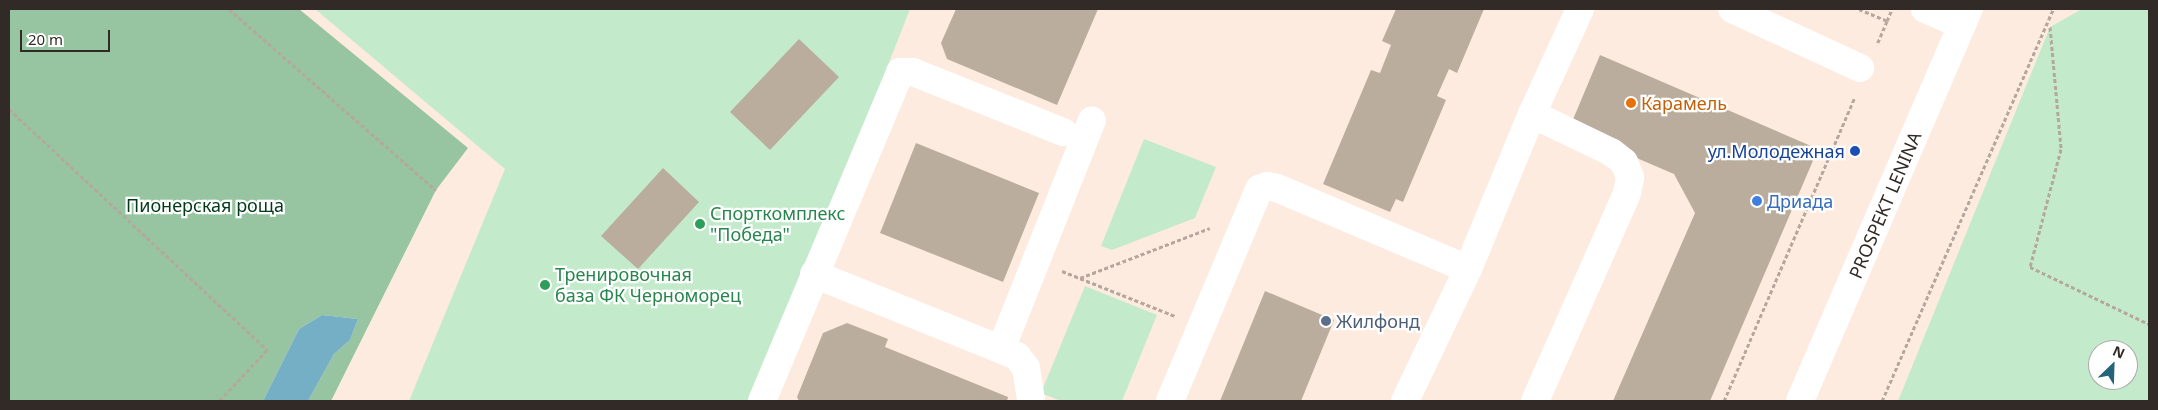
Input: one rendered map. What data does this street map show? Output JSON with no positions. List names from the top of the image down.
{
  "streets": {
    "street": ["PROSPEKT LENINA"]
  },
  "parks": ["Пионерская роща"],
  "places": [
    "Карамель",
    "ул.Молодежная",
    "Дриада",
    "Спорткомплекс \"Победа\"",
    "Тренировочная база ФК Черноморец",
    "Жилфонд"
  ],
  "scale_bar": "20 m",
  "north": "top right"
}
